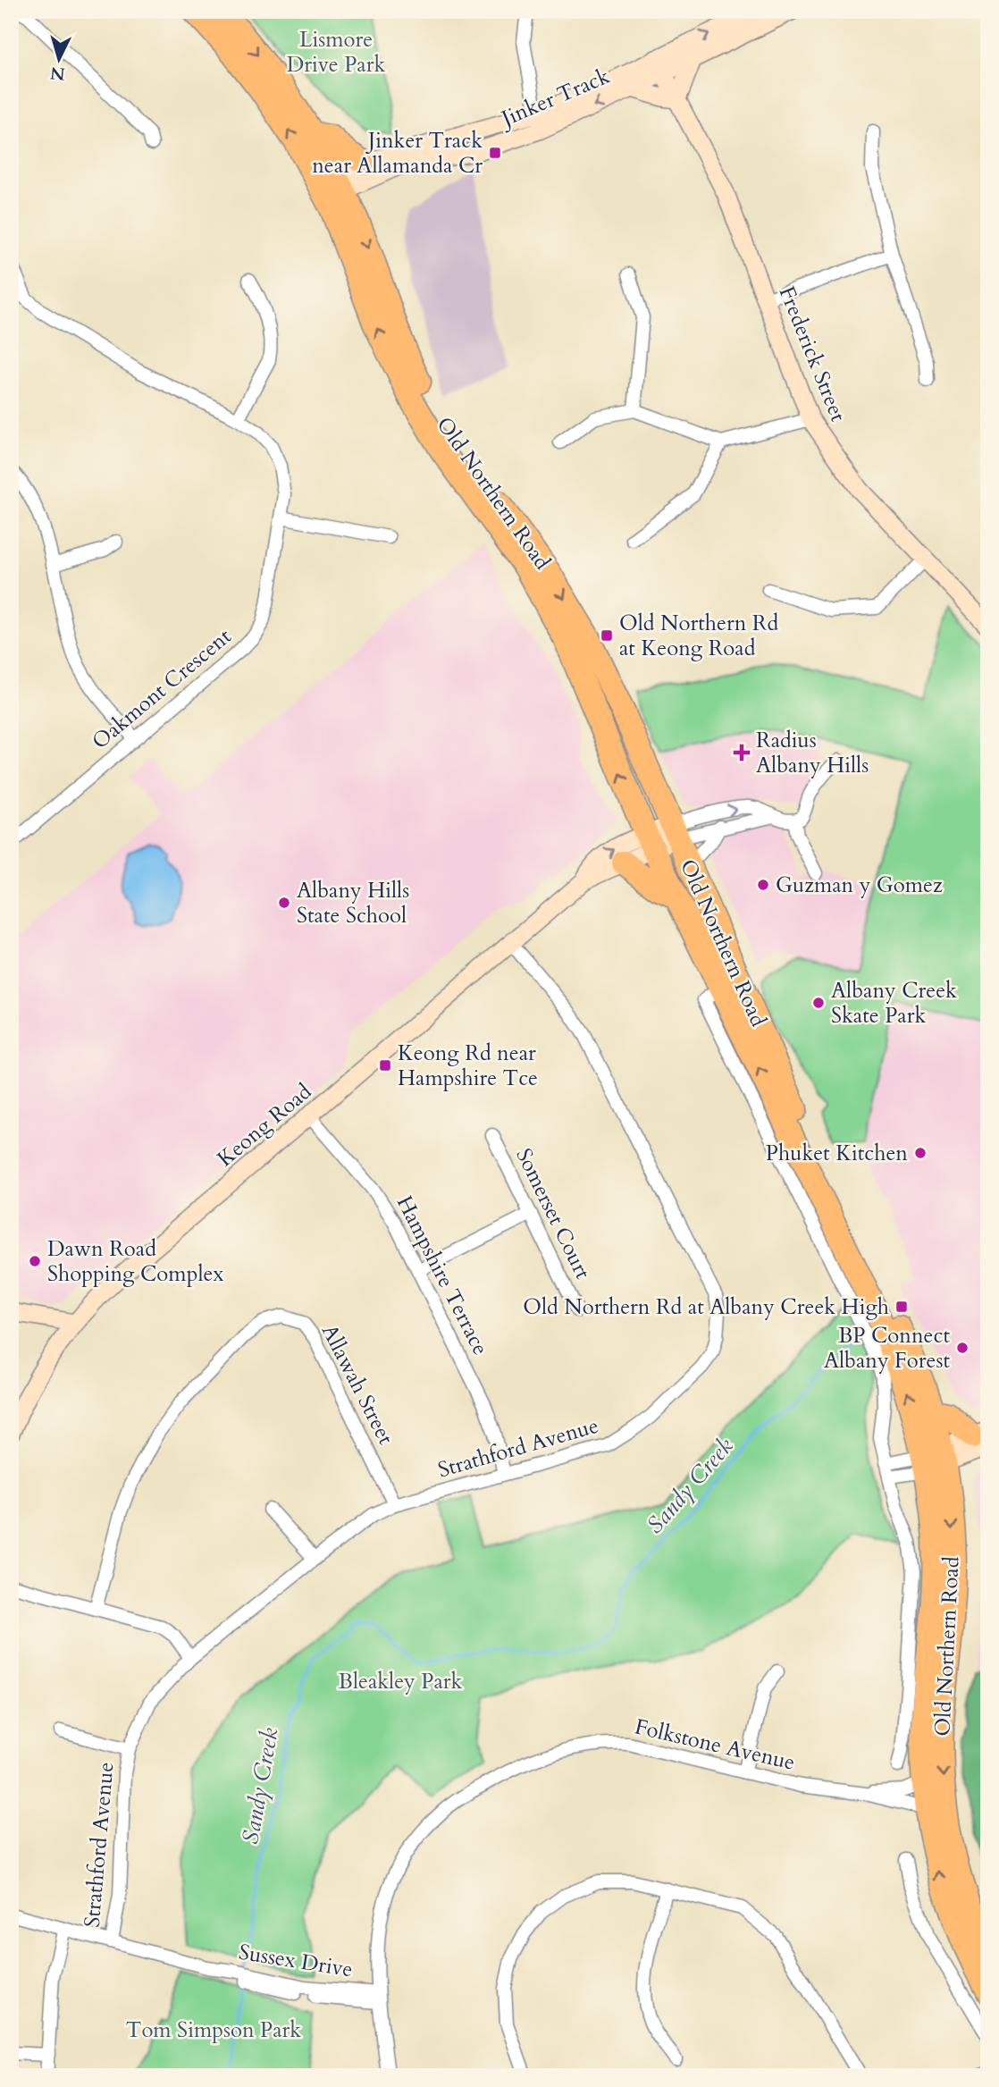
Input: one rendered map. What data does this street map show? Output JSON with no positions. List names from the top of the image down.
{
  "streets": {
    "highway": ["Old Northern Road"],
    "street": [
      "Jinker Track",
      "Frederick Street",
      "Oakmont Crescent",
      "Keong Road",
      "Somerset Court",
      "Hampshire Terrace",
      "Allawah Street",
      "Strathford Avenue",
      "Folkstone Avenue",
      "Sussex Drive"
    ]
  },
  "crossings": [
    ["Jinker Track", "Frederick Street"],
    ["Jinker Track", "Old Northern Road"],
    ["Old Northern Road", "Keong Road"],
    ["Old Northern Road", "Folkstone Avenue"],
    ["Keong Road", "Hampshire Terrace"],
    ["Keong Road", "Strathford Avenue"],
    ["Hampshire Terrace", "Strathford Avenue"],
    ["Allawah Street", "Strathford Avenue"],
    ["Strathford Avenue", "Sussex Drive"],
    ["Folkstone Avenue", "Sussex Drive"]
  ],
  "water": ["Sandy Creek"],
  "parks": ["Lismore Drive Park", "Bleakley Park", "Tom Simpson Park"],
  "places": {
    "transit": [
      "Jinker Track near Allamanda Cr",
      "Old Northern Rd at Keong Road",
      "Keong Rd near Hampshire Tce",
      "Old Northern Rd at Albany Creek High"
    ],
    "health": ["Radius Albany Hills"],
    "other": [
      "Guzman y Gomez",
      "Albany Hills State School",
      "Albany Creek Skate Park",
      "Phuket Kitchen",
      "Dawn Road Shopping Complex",
      "BP Connect Albany Forest"
    ]
  },
  "north": "bottom"
}
